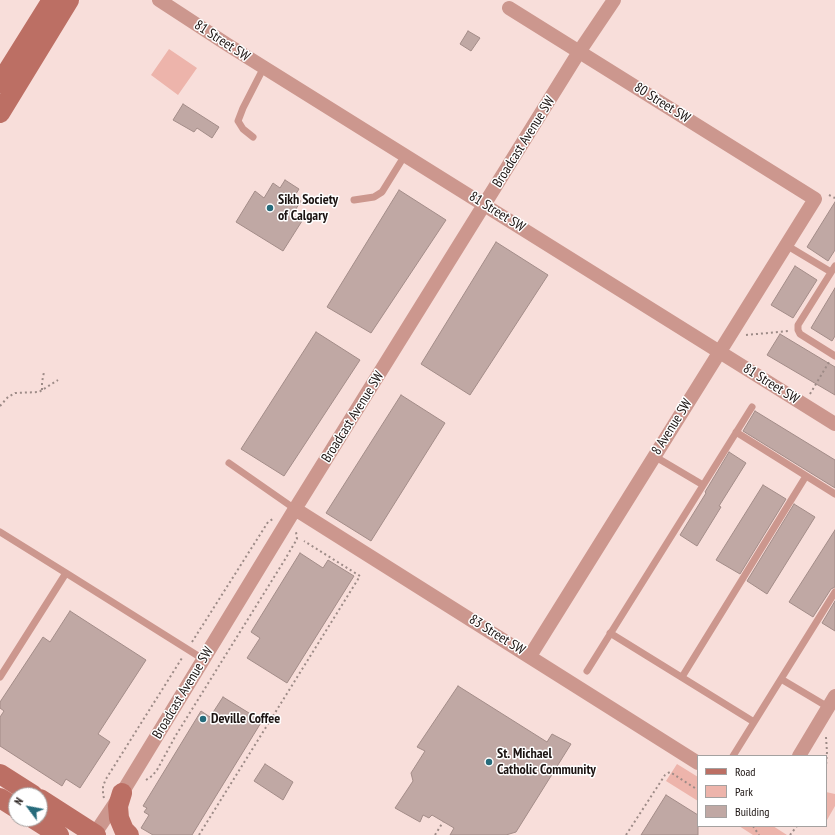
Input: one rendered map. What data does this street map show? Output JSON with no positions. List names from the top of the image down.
{
  "streets": {
    "street": [
      "81 Street SW",
      "80 Street SW",
      "Broadcast Avenue SW",
      "8 Avenue SW",
      "83 Street SW"
    ]
  },
  "crossings": [
    ["81 Street SW", "Broadcast Avenue SW"],
    ["81 Street SW", "8 Avenue SW"],
    ["80 Street SW", "Broadcast Avenue SW"],
    ["80 Street SW", "8 Avenue SW"],
    ["Broadcast Avenue SW", "83 Street SW"],
    ["8 Avenue SW", "83 Street SW"]
  ],
  "places": ["Sikh Society of Calgary", "Deville Coffee", "St. Michael Catholic Community"],
  "legend": ["Road", "Park", "Building"],
  "north": "top left"
}
